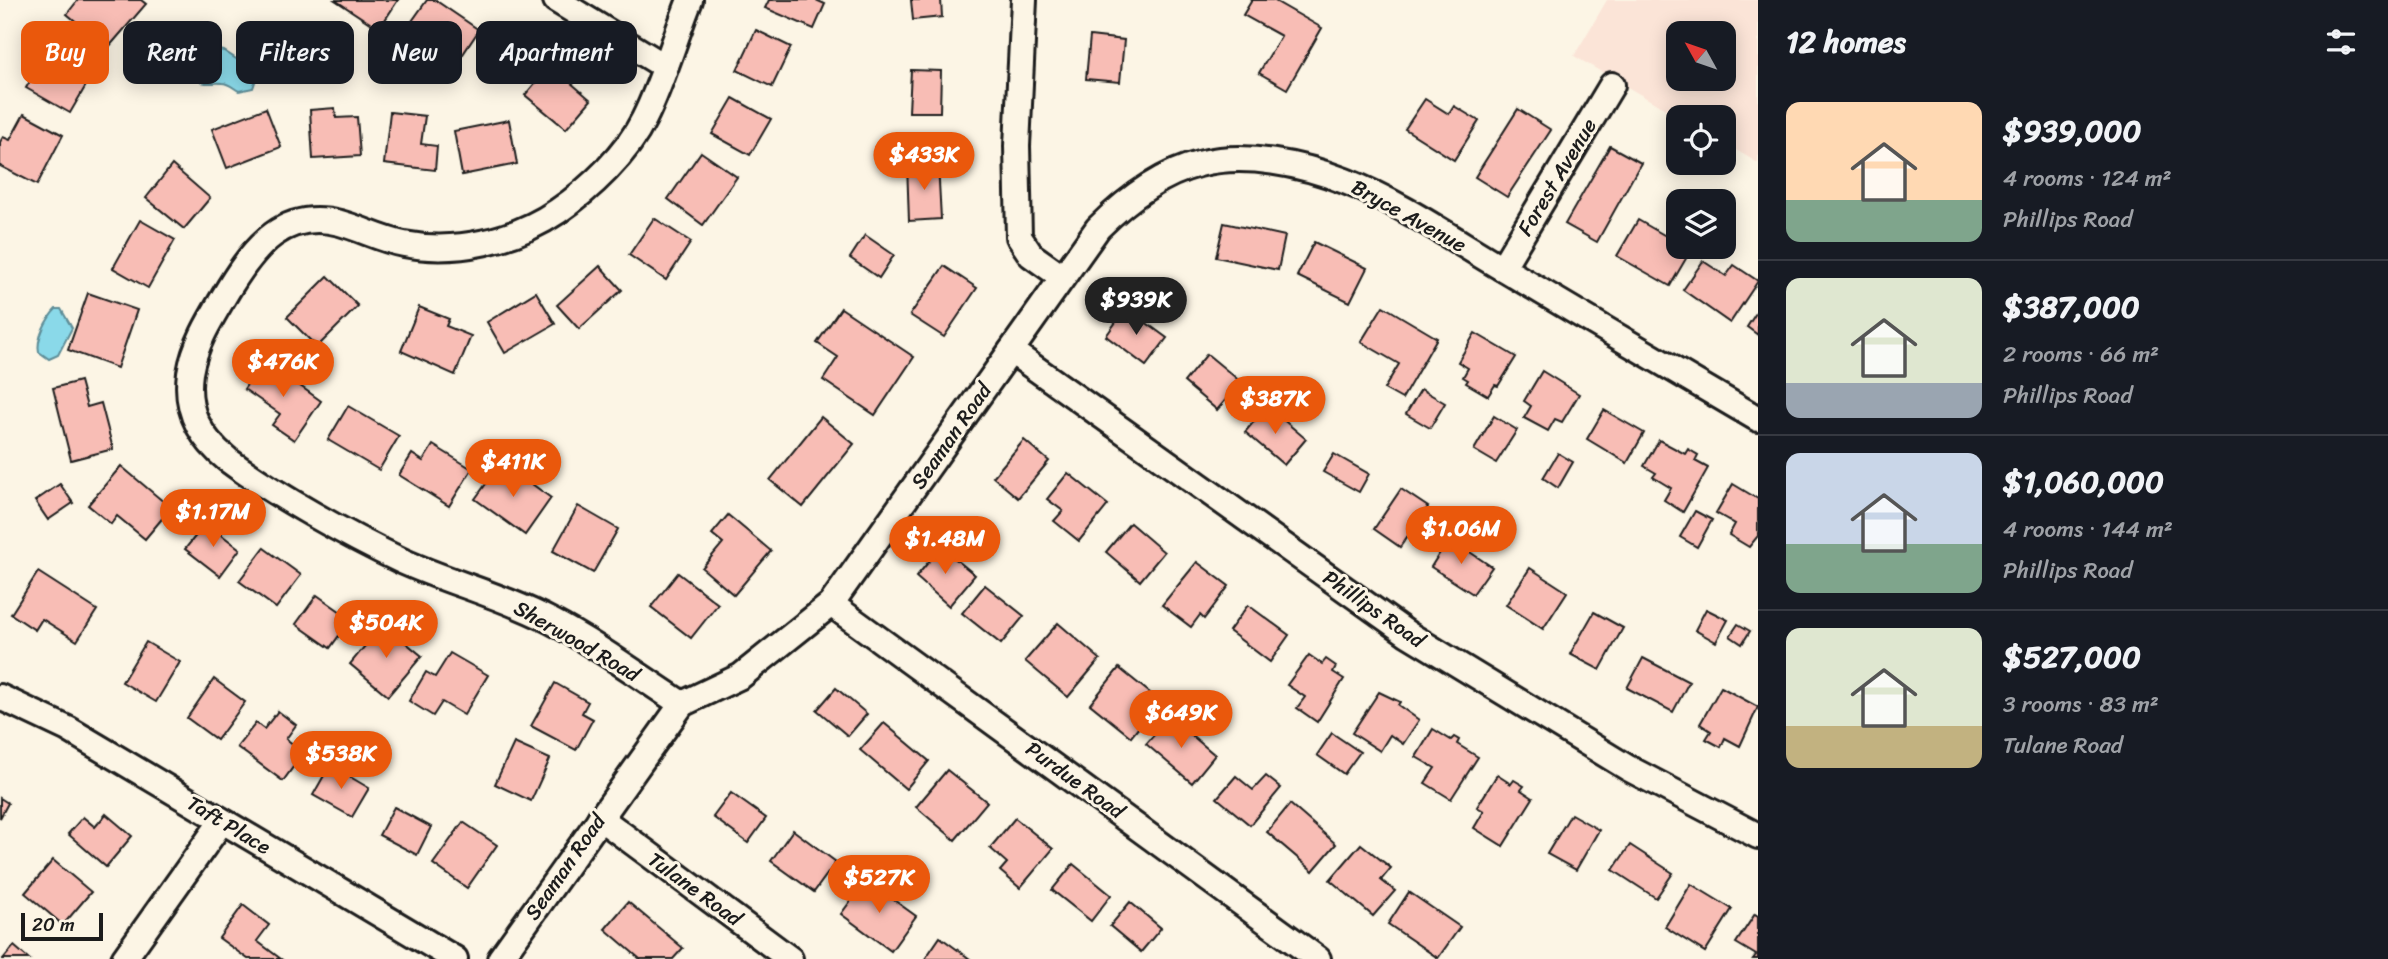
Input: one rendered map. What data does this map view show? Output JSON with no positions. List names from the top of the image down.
{
  "streets": {
    "street": [
      "Forest Avenue",
      "Bryce Avenue",
      "Seaman Road",
      "Phillips Road",
      "Sherwood Road",
      "Purdue Road",
      "Taft Place",
      "Tulane Road"
    ]
  },
  "crossings": [
    ["Forest Avenue", "Bryce Avenue"],
    ["Bryce Avenue", "Seaman Road"],
    ["Seaman Road", "Phillips Road"],
    ["Seaman Road", "Sherwood Road"],
    ["Seaman Road", "Purdue Road"],
    ["Seaman Road", "Tulane Road"]
  ],
  "scale_bar": "20 m",
  "north": "top left",
  "page": {
    "heading": "12 homes",
    "chip": [
      "Buy",
      "Rent",
      "Filters",
      "New",
      "Apartment"
    ],
    "list": [
      {
        "name": "$939,000",
        "note": "4 rooms · 124 m² · Phillips Road"
      },
      {
        "name": "$387,000",
        "note": "2 rooms · 66 m² · Phillips Road"
      },
      {
        "name": "$1,060,000",
        "note": "4 rooms · 144 m² · Phillips Road"
      },
      {
        "name": "$527,000",
        "note": "3 rooms · 83 m² · Tulane Road"
      }
    ],
    "price": [
      "$433K",
      "$939K",
      "$476K",
      "$387K",
      "$411K",
      "$1.17M",
      "$1.06M",
      "$1.48M",
      "$504K",
      "$649K",
      "$538K",
      "$527K"
    ],
    "scale": "20 m"
  }
}
